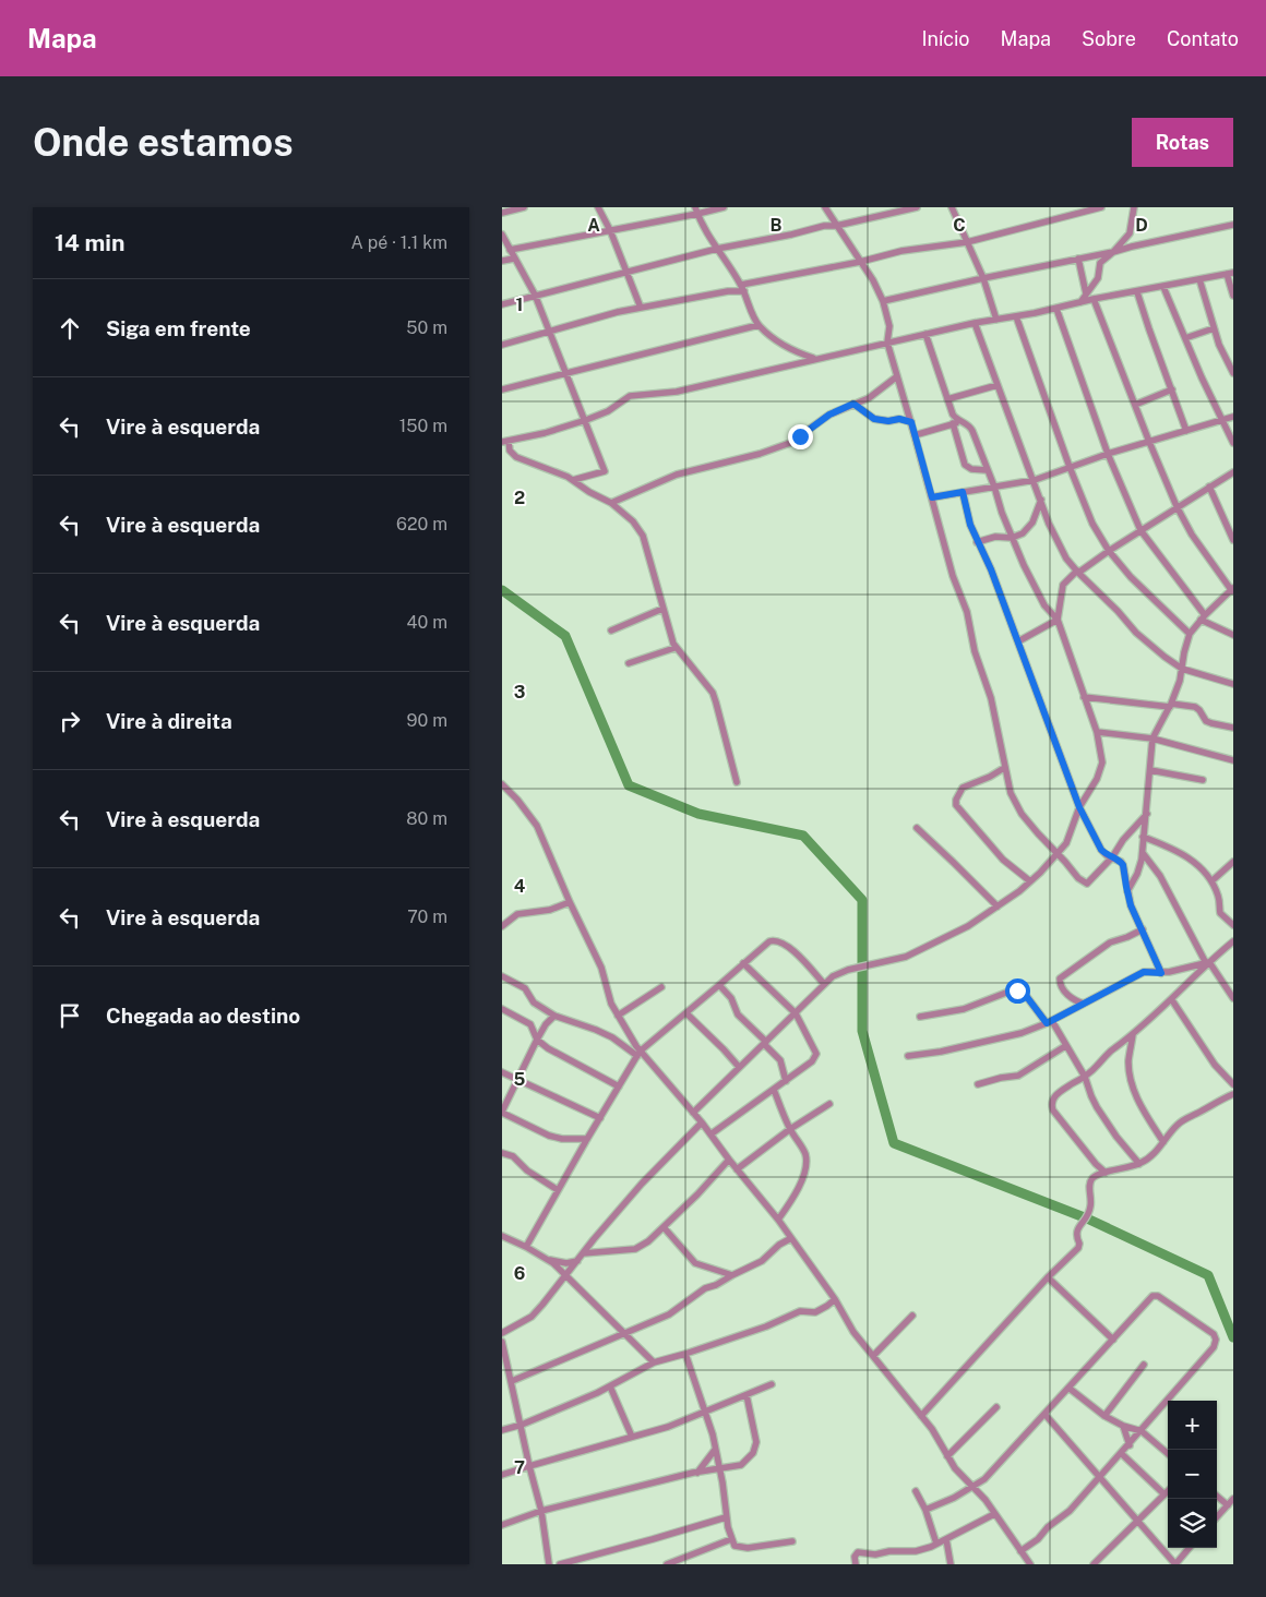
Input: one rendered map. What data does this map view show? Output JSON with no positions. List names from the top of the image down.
{
  "page": {
    "header": "Mapa",
    "nav": [
      "Início",
      "Mapa",
      "Sobre",
      "Contato"
    ],
    "buttons": "Rotas",
    "title": "Onde estamos",
    "heading": ["14 min", "A pé · 1.1 km"],
    "list": [
      ["Siga em frente", "50 m"],
      ["Vire à esquerda", "150 m"],
      ["Vire à esquerda", "620 m"],
      ["Vire à esquerda", "40 m"],
      ["Vire à direita", "90 m"],
      ["Vire à esquerda", "80 m"],
      ["Vire à esquerda", "70 m"],
      "Chegada ao destino"
    ],
    "map_buttons": ["+", "−"]
  },
  "grid": {
    "columns": [
      "A",
      "B",
      "C",
      "D"
    ],
    "rows": [
      "1",
      "2",
      "3",
      "4",
      "5",
      "6",
      "7"
    ]
  }
}
